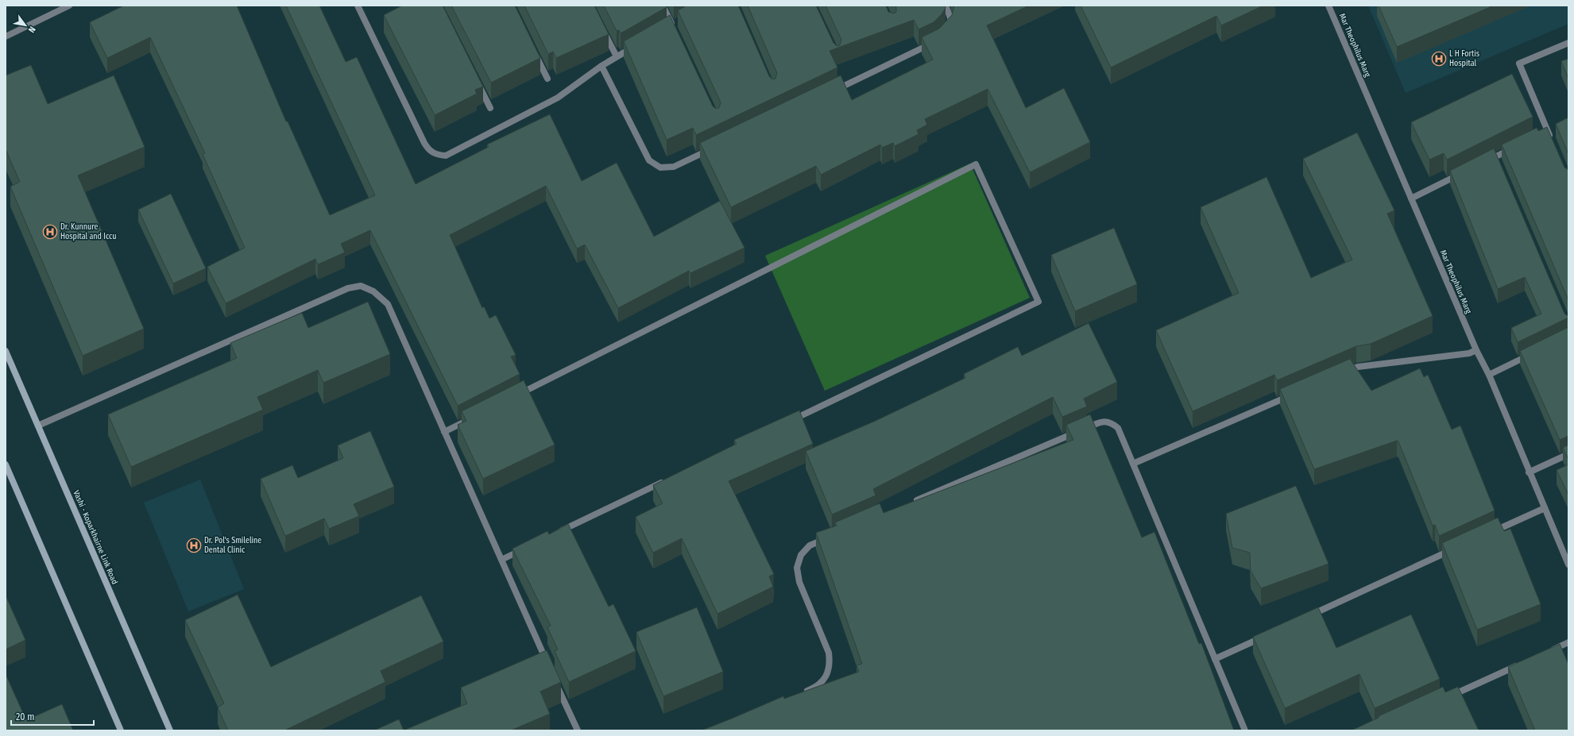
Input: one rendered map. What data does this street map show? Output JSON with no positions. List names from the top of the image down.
{
  "streets": {
    "main road": ["Vashi - Koparkhairne Link Road"],
    "street": ["Mar Theophilus Marg"]
  },
  "places": {
    "hospital": ["L H Fortis Hospital", "Dr. Kunnure Hospital and Iccu", "Dr. Pol's Smileline Dental Clinic"]
  },
  "scale_bar": "20 m",
  "north": "bottom right"
}
